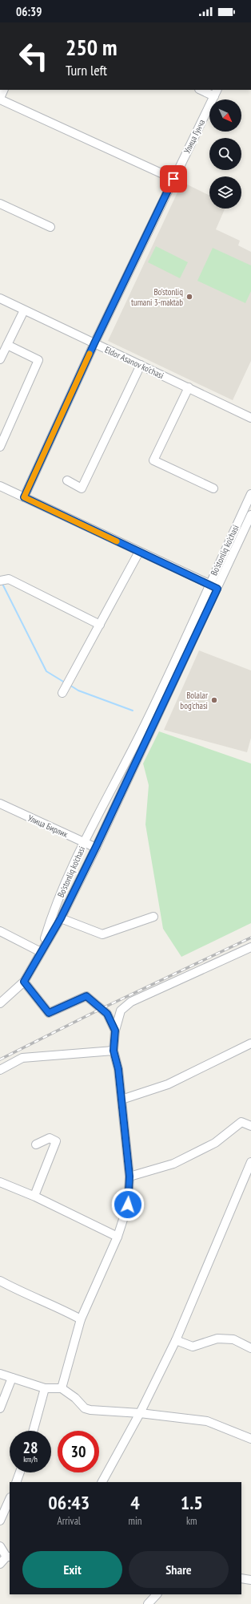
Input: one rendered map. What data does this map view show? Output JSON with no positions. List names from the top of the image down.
{
  "streets": {
    "street": [
      "Улица Гунча",
      "Eldor Asanov ko'chasi",
      "Bo'stonliq ko'chasi",
      "Улица Бирлик"
    ]
  },
  "crossings": [
    ["Улица Гунча", "Eldor Asanov ko'chasi"],
    ["Bo'stonliq ko'chasi", "Улица Бирлик"]
  ],
  "places": ["Bo’stonliq tumani 3-maktab", "Bolalar bog'chasi"],
  "north": "bottom right",
  "page": {
    "status": "06:39",
    "turn": ["250 m", "Turn left"],
    "speed": "28 km/h",
    "limit": "30",
    "eta": [
      "06:43",
      "Arrival",
      "4",
      "min",
      "1.5",
      "km"
    ],
    "buttons": ["Exit", "Share"]
  }
}
